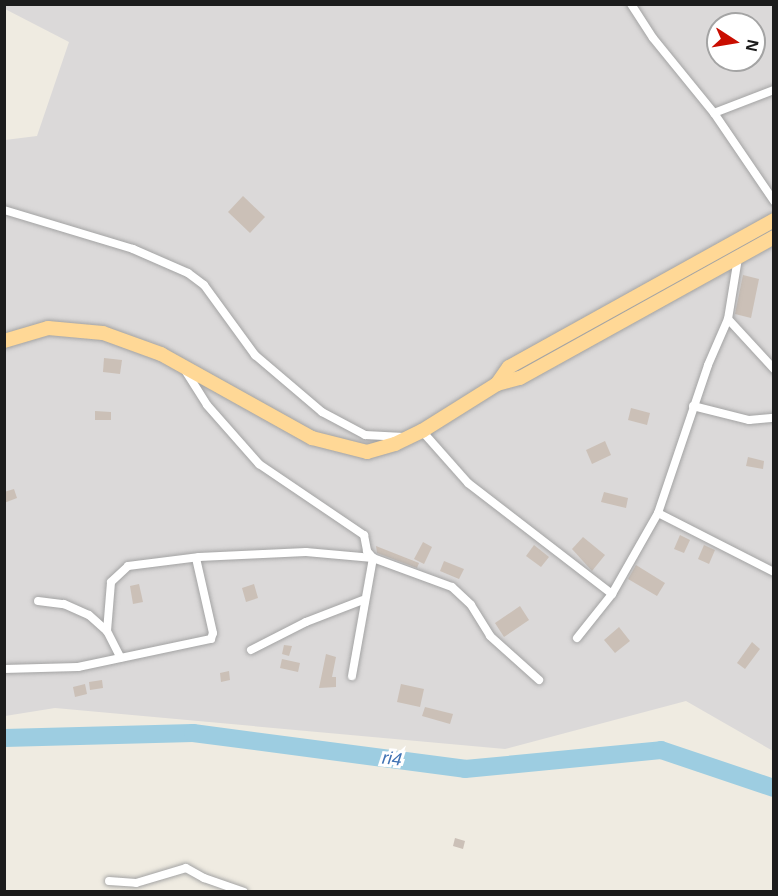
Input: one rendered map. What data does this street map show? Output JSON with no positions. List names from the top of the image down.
{
  "water": ["ri4"],
  "north": "right"
}
